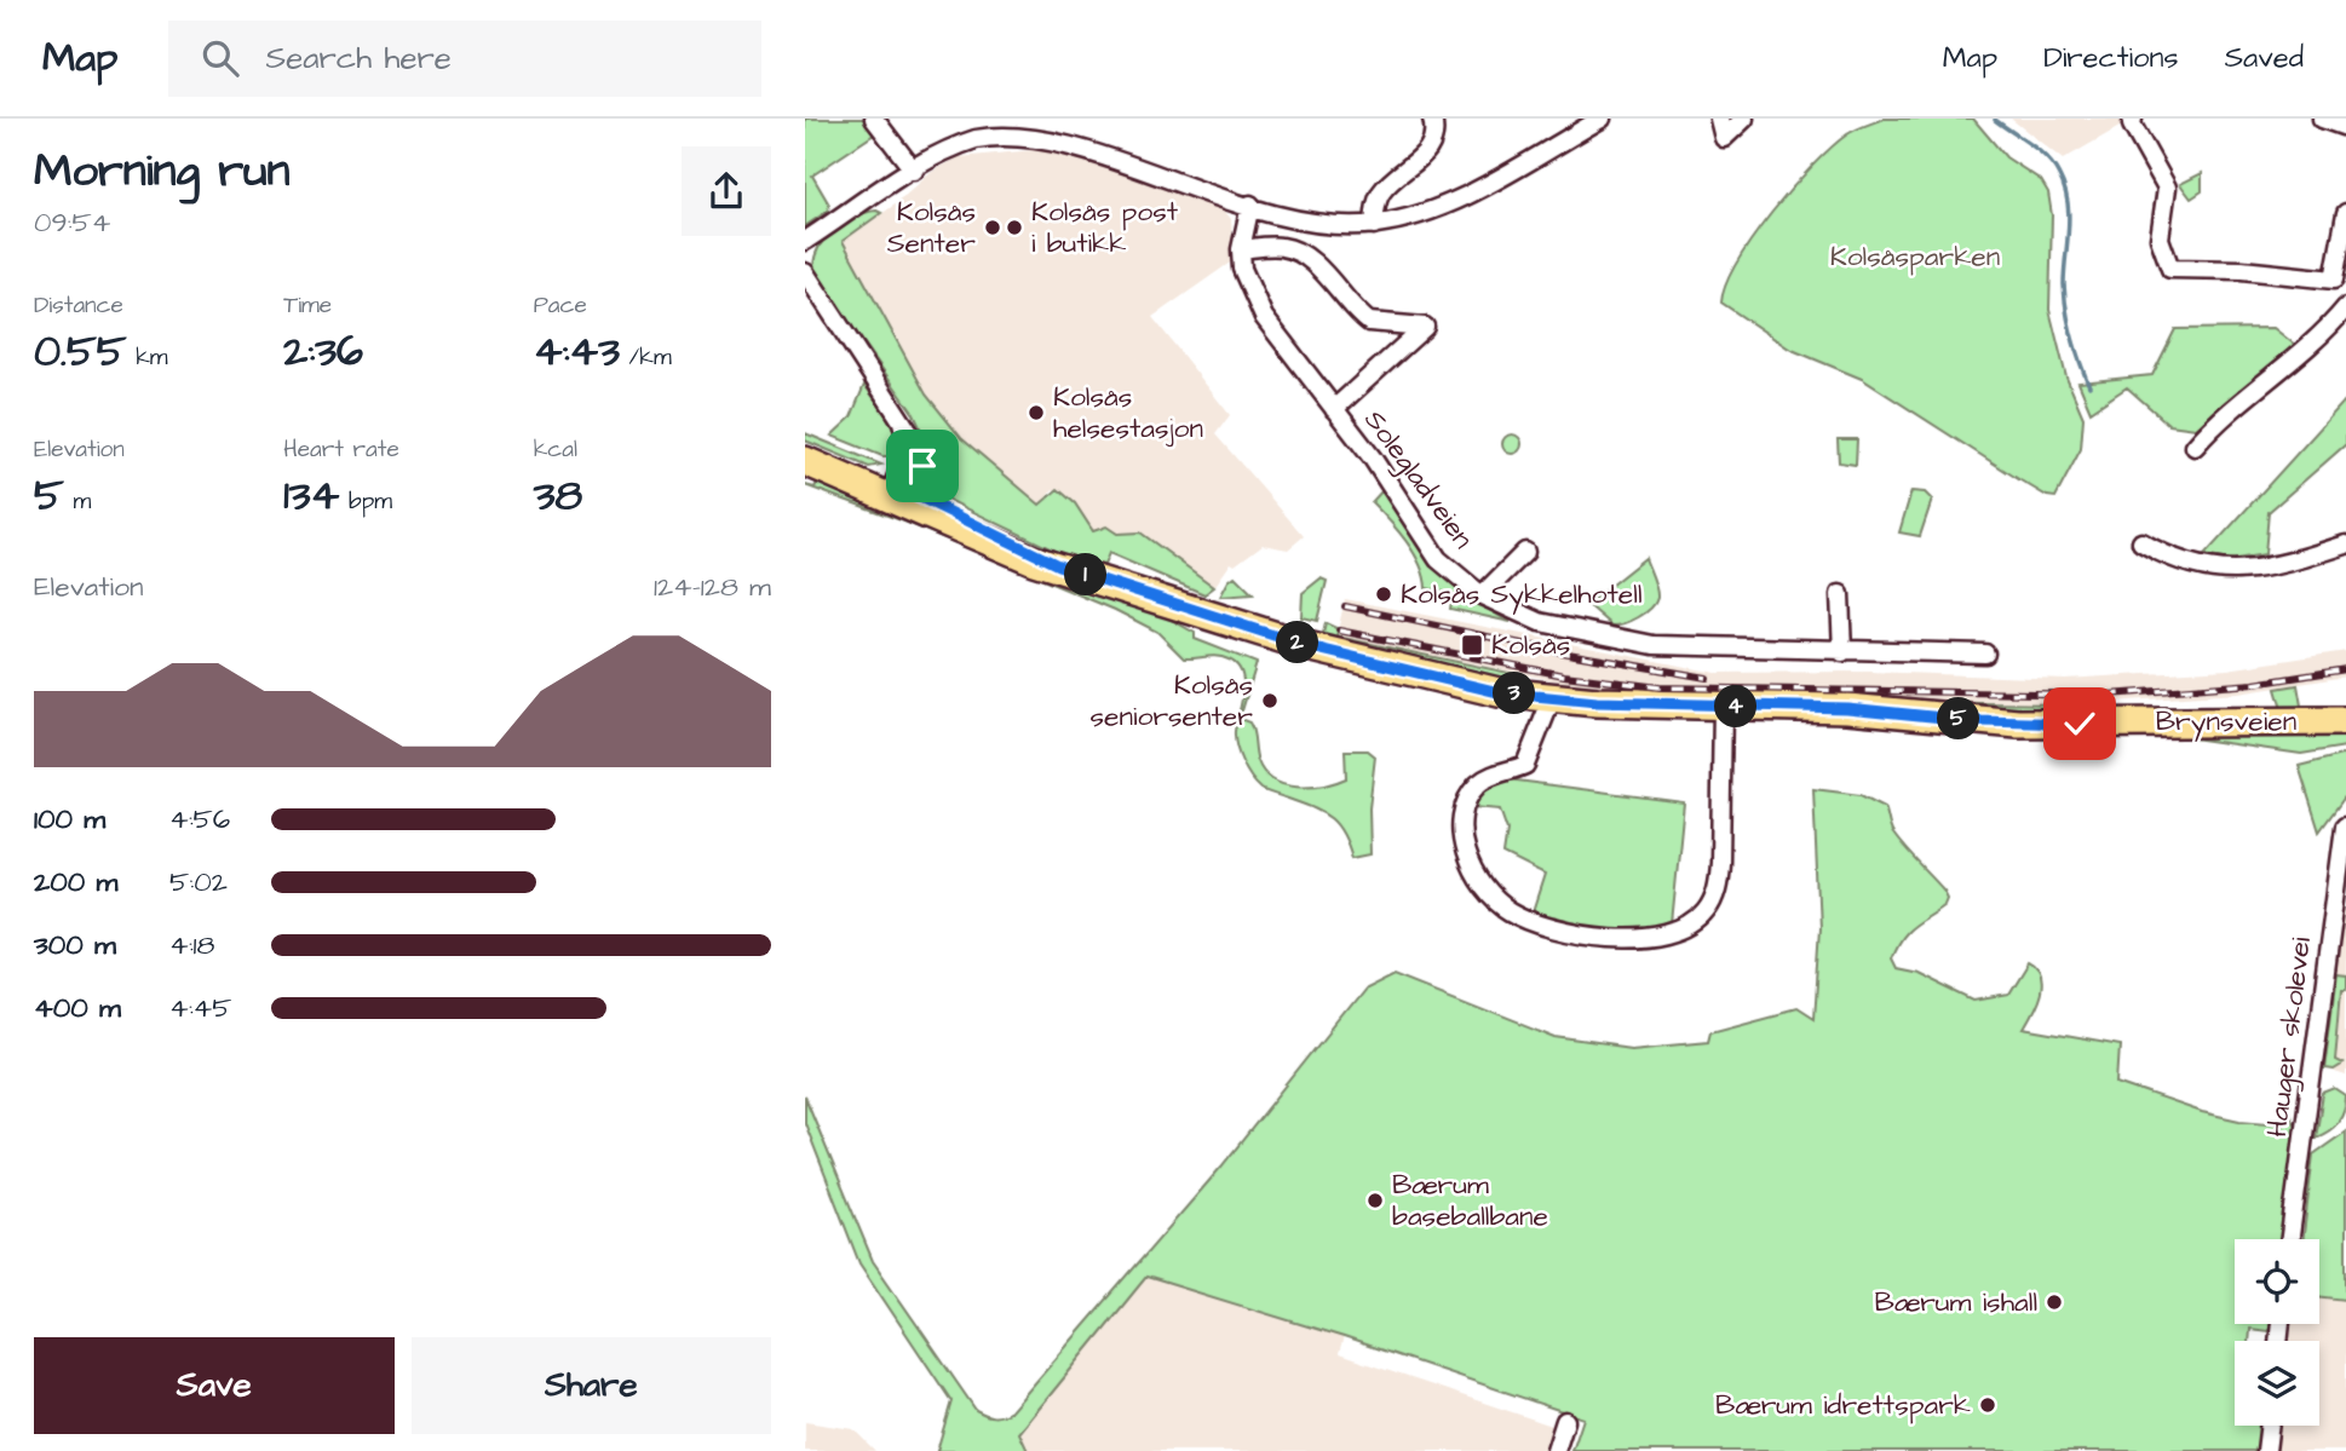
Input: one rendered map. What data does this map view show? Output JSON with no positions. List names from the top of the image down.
{
  "streets": {
    "main road": ["Brynsveien"],
    "street": ["Solegladveien", "Hauger skolevei"]
  },
  "parks": ["Kolsåsparken"],
  "places": {
    "other": [
      "Kolsås Senter",
      "Kolsås post i butikk",
      "Kolsås helsestasjon",
      "Kolsås Sykkelhotell",
      "Kolsås seniorsenter",
      "Bærum baseballbane",
      "Bærum ishall",
      "Bærum idrettspark"
    ],
    "transit": ["Kolsås"]
  },
  "page": {
    "header": "Map",
    "search": "Search here",
    "nav": ["Map", "Directions", "Saved"],
    "heading": ["Morning run", "09:54"],
    "stats": [
      ["Distance", "0.55 km"],
      ["Time", "2:36"],
      ["Pace", "4:43 /km"],
      ["Elevation", "5 m"],
      ["Heart rate", "134 bpm"],
      ["kcal", "38"]
    ],
    "chart": ["Elevation", "124–128 m"],
    "pins": [
      "1",
      "2",
      "3",
      "4",
      "5"
    ],
    "list": [
      {
        "name": "100 m",
        "note": "4:56"
      },
      {
        "name": "200 m",
        "note": "5:02"
      },
      {
        "name": "300 m",
        "note": "4:18"
      },
      {
        "name": "400 m",
        "note": "4:45"
      }
    ],
    "buttons": ["Save", "Share"]
  }
}
